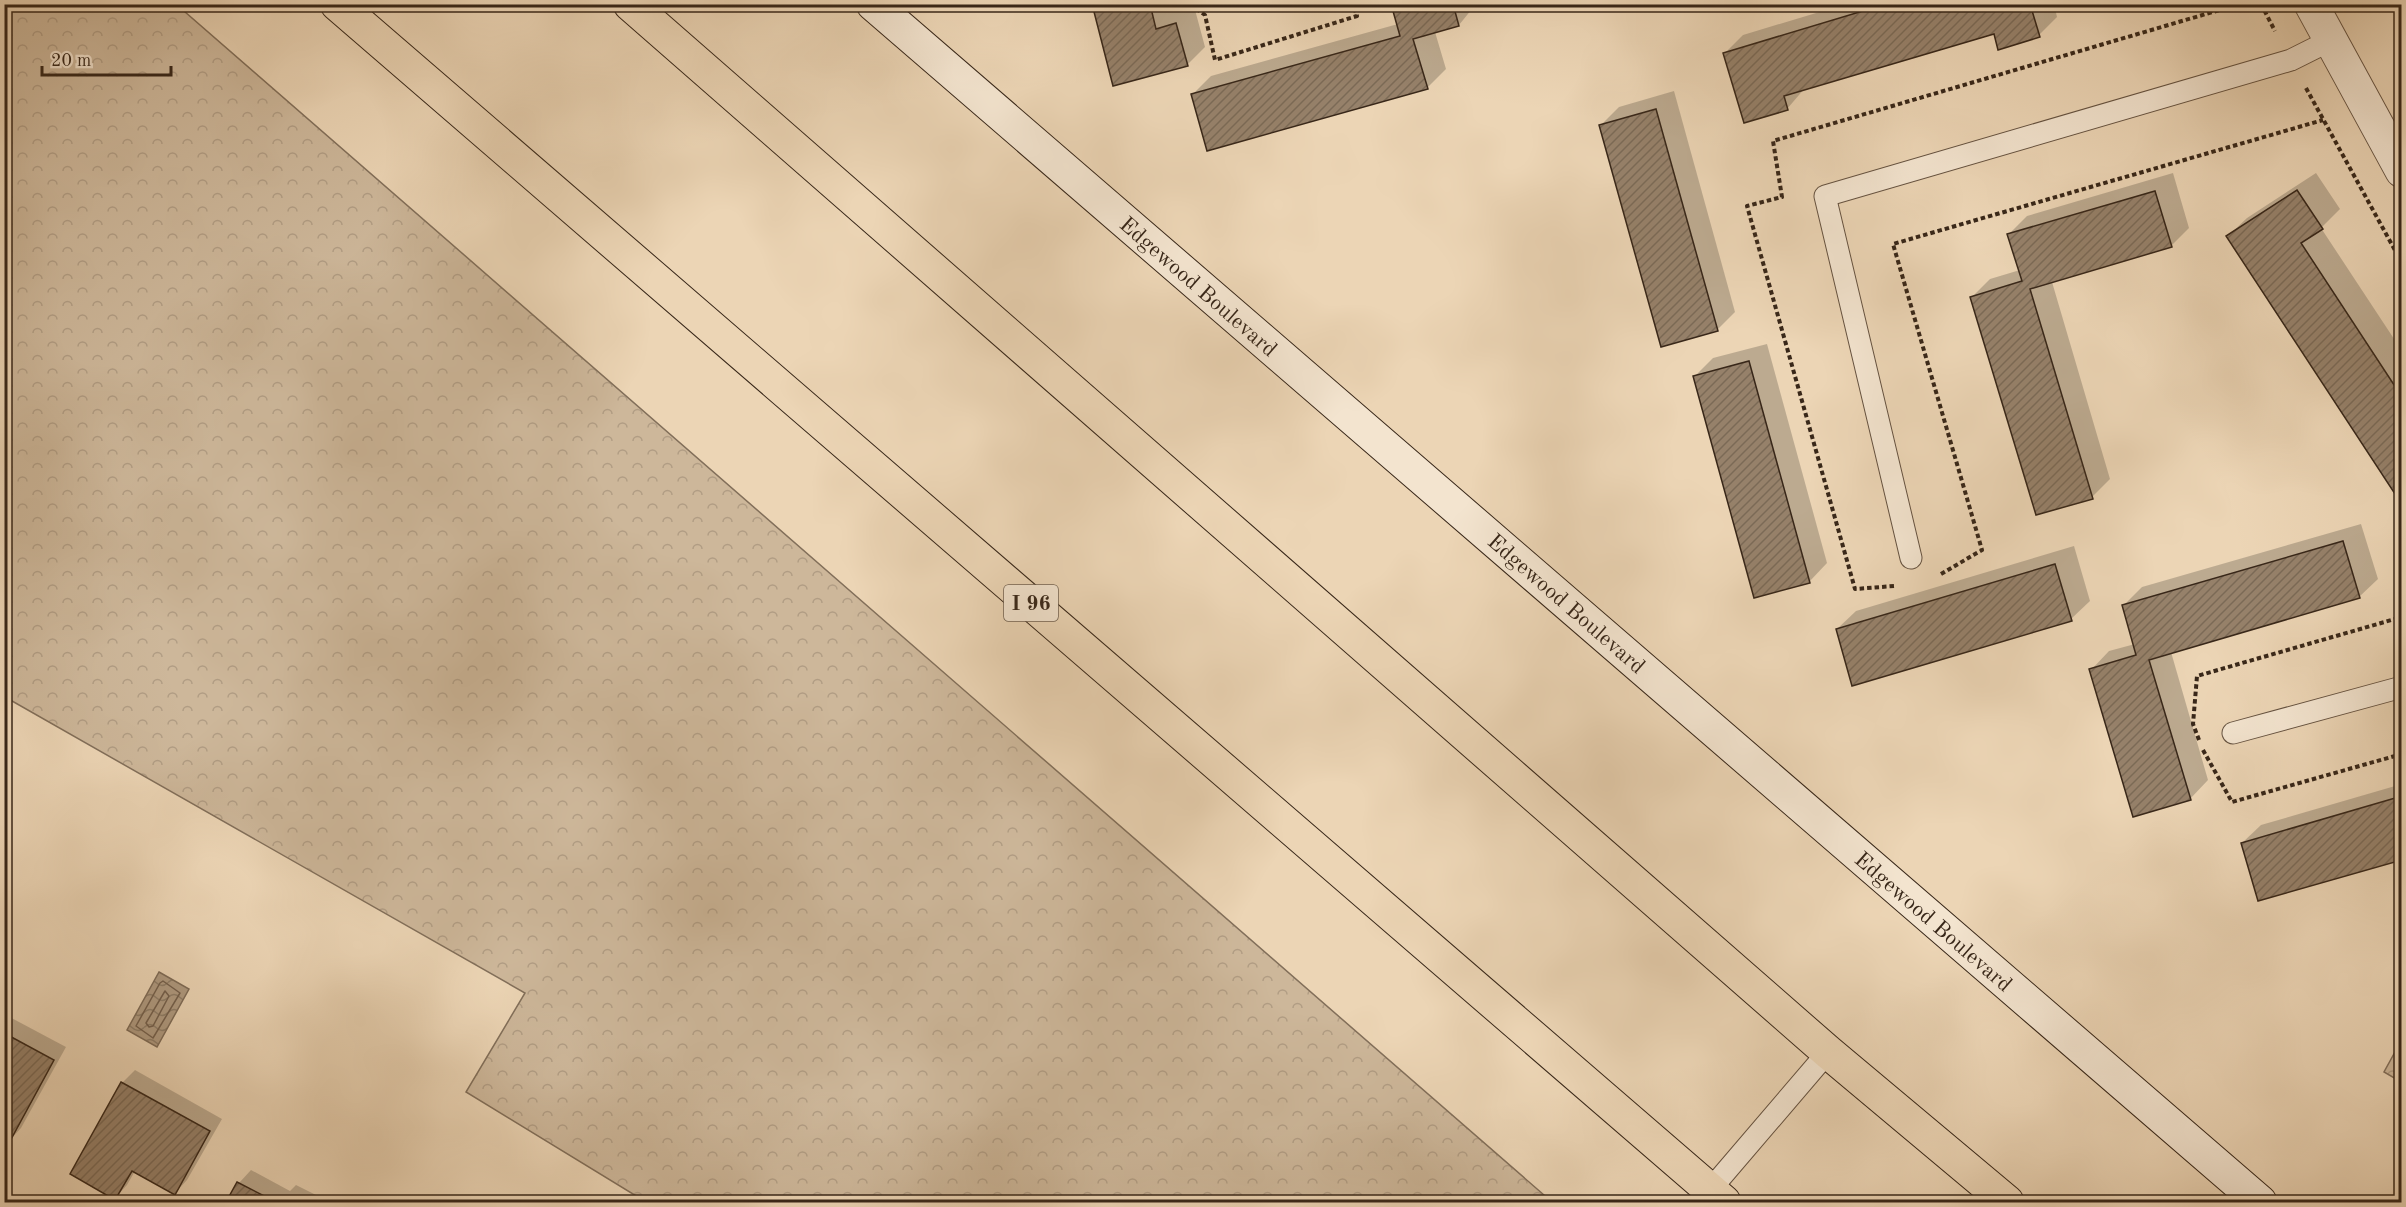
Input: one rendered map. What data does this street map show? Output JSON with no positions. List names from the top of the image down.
{
  "streets": {
    "highway": ["I 96"],
    "street": ["Edgewood Boulevard"]
  },
  "scale_bar": "20 m"
}
